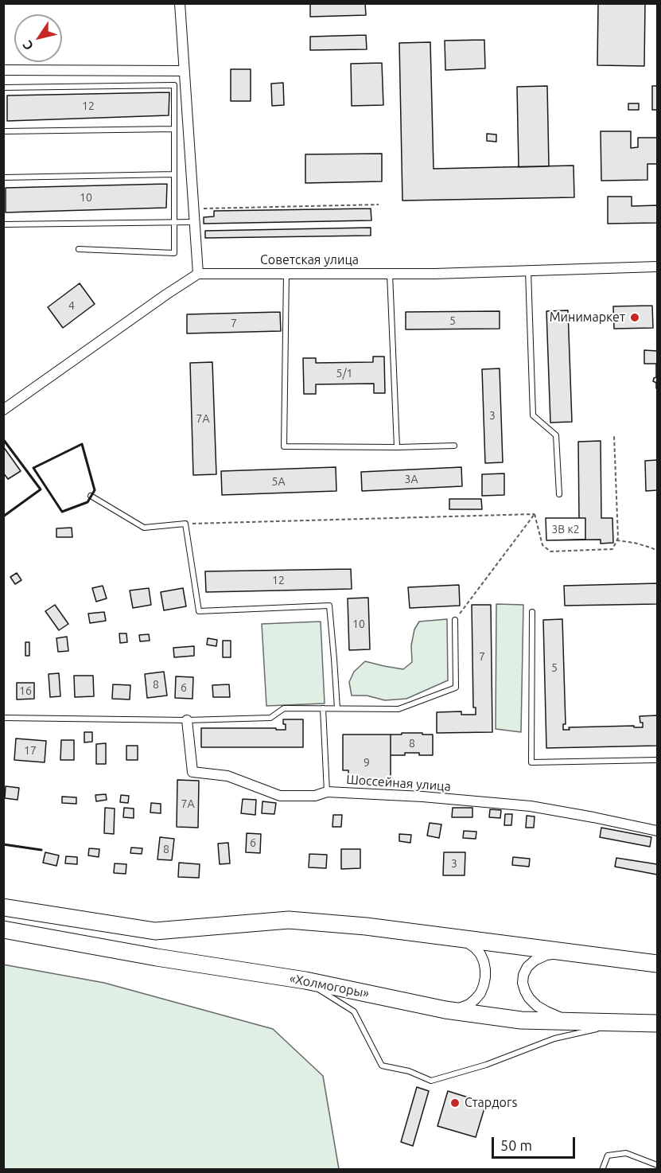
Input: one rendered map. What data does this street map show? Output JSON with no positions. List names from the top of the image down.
{
  "streets": {
    "highway": ["«Холмогоры»"],
    "street": ["Советская улица", "Шоссейная улица"]
  },
  "places": ["Минимаркет", "Стардогs"],
  "house_numbers": [
    "12",
    "10",
    "4",
    "5",
    "7",
    "5/1",
    "3",
    "7А",
    "3А",
    "5А",
    "3В к2",
    "12",
    "10",
    "7",
    "5",
    "8",
    "6",
    "16",
    "8",
    "17",
    "9",
    "7А",
    "6",
    "8",
    "3"
  ],
  "scale_bar": "50 m",
  "north": "bottom left"
}
